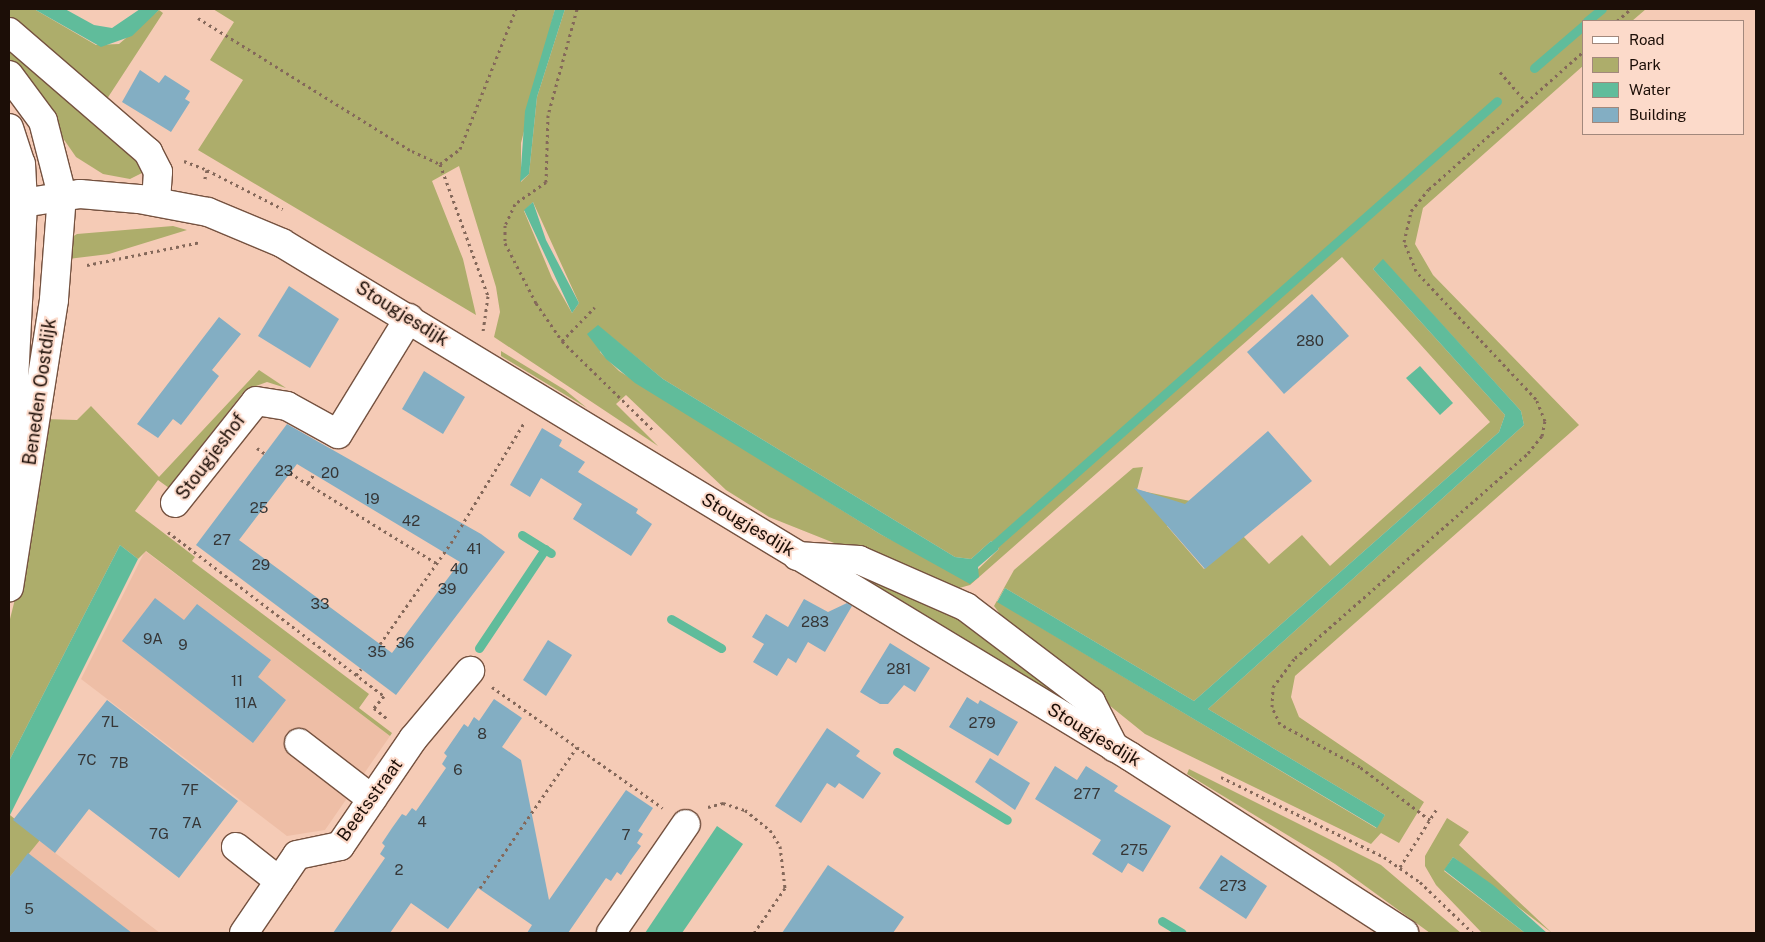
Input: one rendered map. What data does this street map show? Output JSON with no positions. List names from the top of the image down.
{
  "streets": {
    "street": [
      "Stougjesdijk",
      "Beneden Oostdijk",
      "Stougjeshof",
      "Beetsstraat"
    ]
  },
  "crossings": [
    ["Stougjesdijk", "Beneden Oostdijk"],
    ["Stougjesdijk", "Stougjeshof"],
    ["Stougjeshof", "Beetsstraat"]
  ],
  "house_numbers": [
    "280",
    "23",
    "20",
    "19",
    "25",
    "42",
    "27",
    "41",
    "29",
    "40",
    "39",
    "33",
    "283",
    "9A",
    "36",
    "9",
    "35",
    "281",
    "11",
    "11A",
    "7L",
    "279",
    "8",
    "7C",
    "7B",
    "6",
    "7F",
    "277",
    "4",
    "7A",
    "7G",
    "7",
    "275",
    "2",
    "273",
    "5"
  ],
  "legend": [
    "Road",
    "Park",
    "Water",
    "Building"
  ]
}
